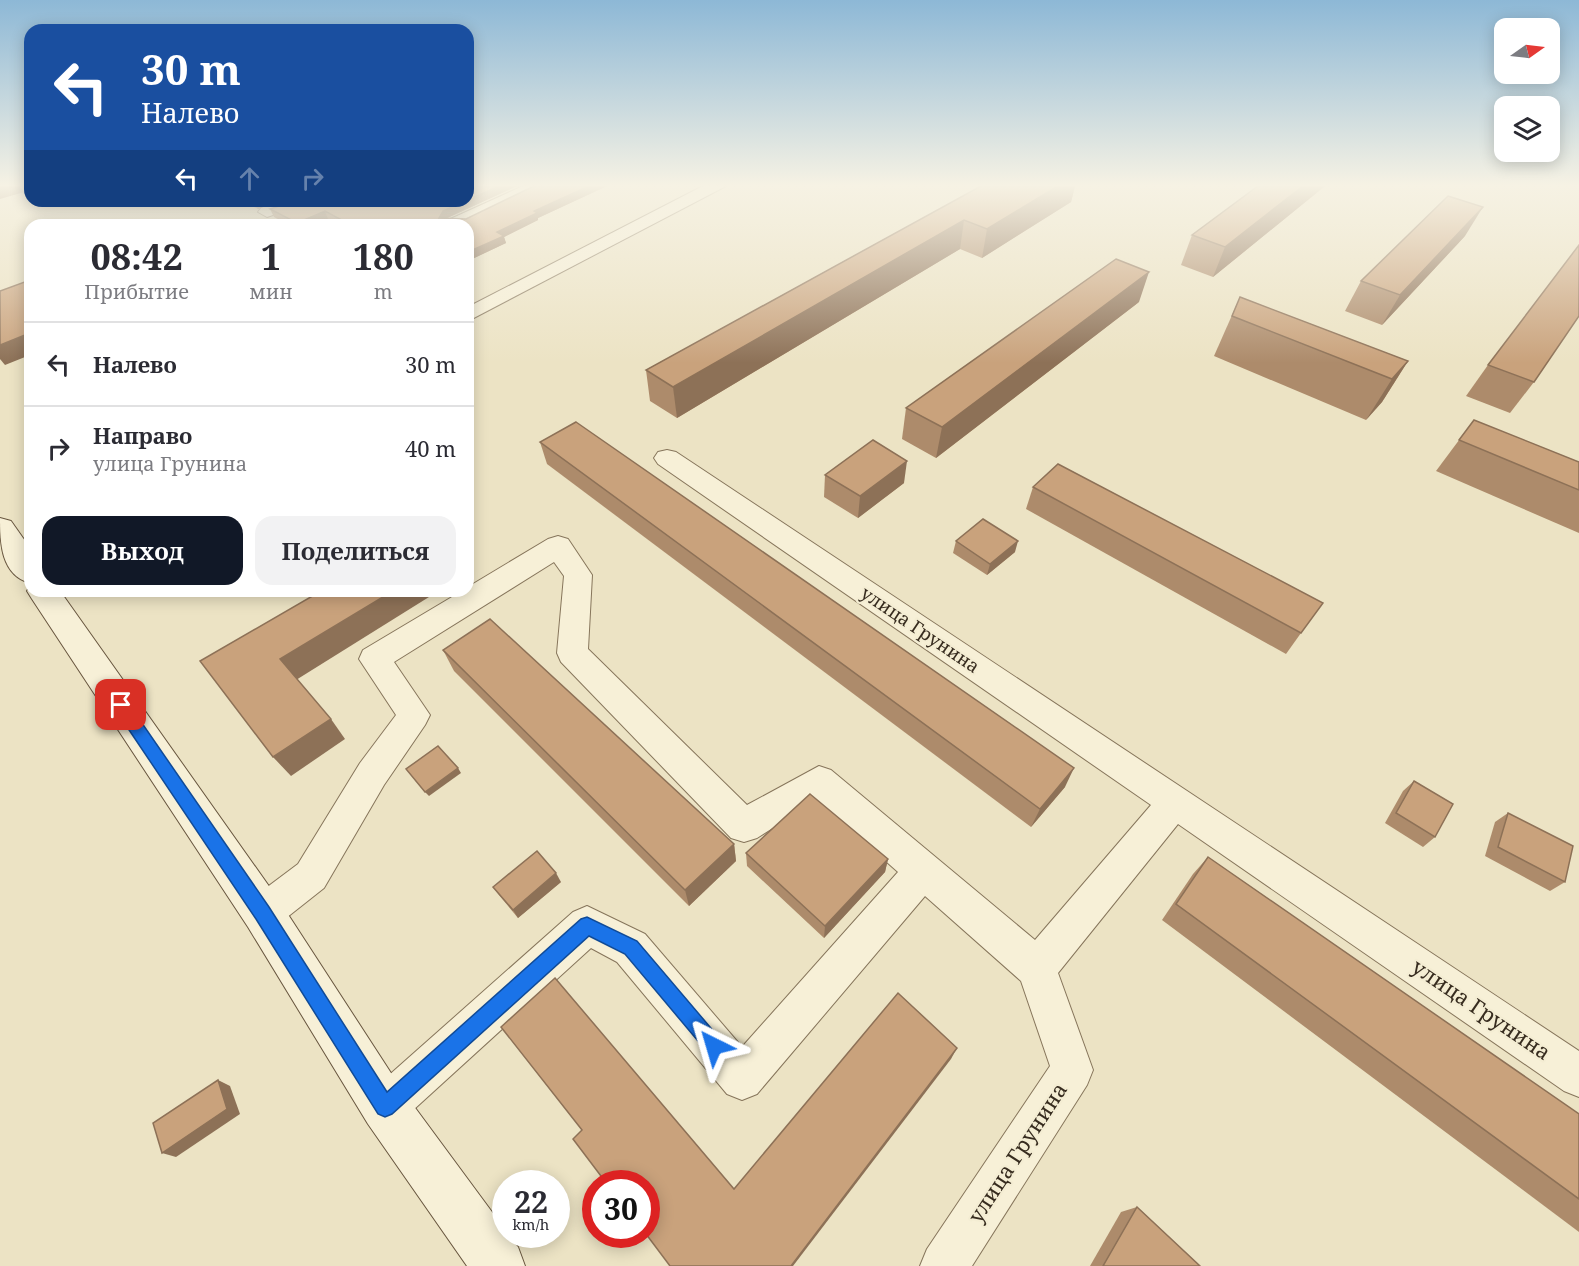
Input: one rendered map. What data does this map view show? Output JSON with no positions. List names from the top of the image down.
{
  "streets": {
    "street": ["улица Грунина"]
  },
  "north": "right",
  "page": {
    "turn": ["30 m", "Налево"],
    "eta": [
      "08:42",
      "Прибытие",
      "1",
      "мин",
      "180",
      "m"
    ],
    "list": [
      {
        "name": "Налево",
        "value": "30 m"
      },
      {
        "name": "Направо",
        "note": "улица Грунина",
        "value": "40 m"
      }
    ],
    "buttons": ["Выход", "Поделиться"],
    "speed": "22 km/h",
    "limit": "30"
  }
}
